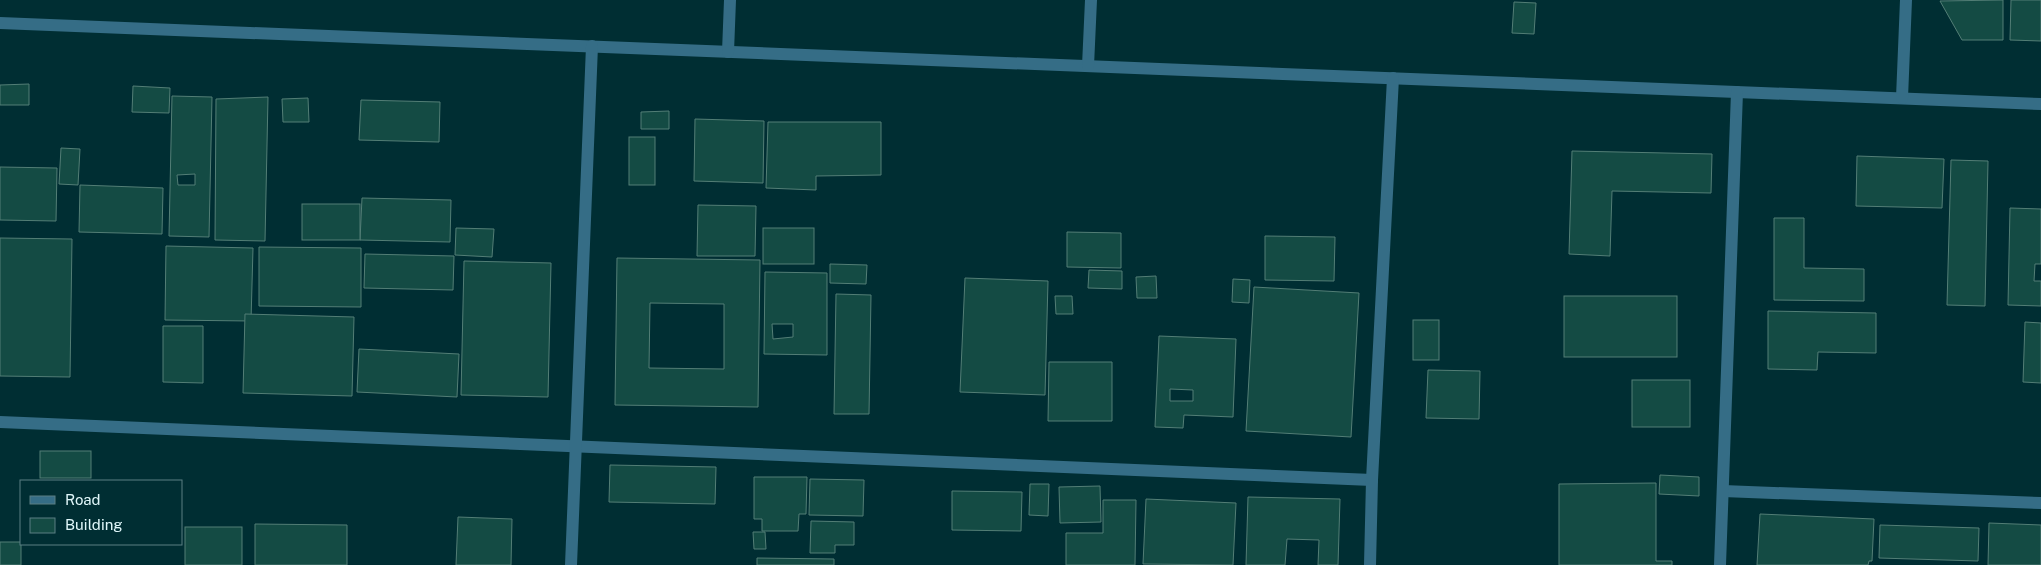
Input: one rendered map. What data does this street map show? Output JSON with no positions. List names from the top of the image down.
{
  "legend": ["Road", "Building"]
}
